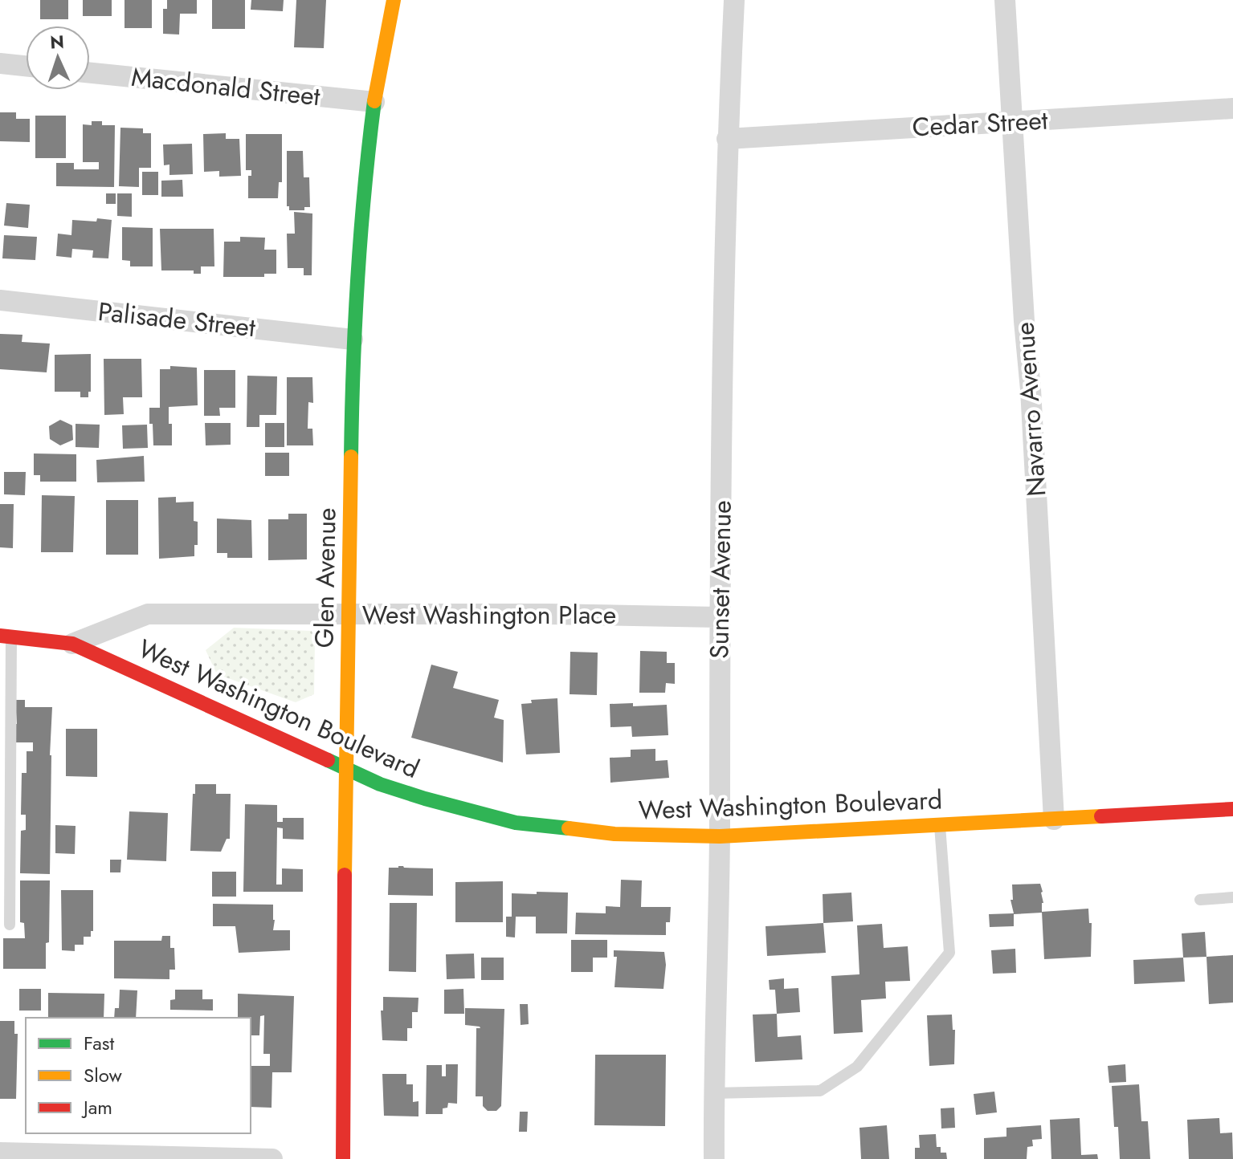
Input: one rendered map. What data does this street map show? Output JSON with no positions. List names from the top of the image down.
{
  "streets": {
    "main road": ["Glen Avenue", "West Washington Boulevard"],
    "street": [
      "Macdonald Street",
      "Cedar Street",
      "Palisade Street",
      "Navarro Avenue",
      "Sunset Avenue",
      "West Washington Place"
    ]
  },
  "crossings": [
    ["Macdonald Street", "Glen Avenue"],
    ["Cedar Street", "Navarro Avenue"],
    ["Cedar Street", "Sunset Avenue"],
    ["Palisade Street", "Glen Avenue"],
    ["Navarro Avenue", "West Washington Boulevard"],
    ["Glen Avenue", "West Washington Place"],
    ["Glen Avenue", "West Washington Boulevard"],
    ["Sunset Avenue", "West Washington Place"],
    ["Sunset Avenue", "West Washington Boulevard"],
    ["West Washington Place", "West Washington Boulevard"]
  ],
  "legend": ["Fast", "Slow", "Jam"],
  "north": "top"
}
